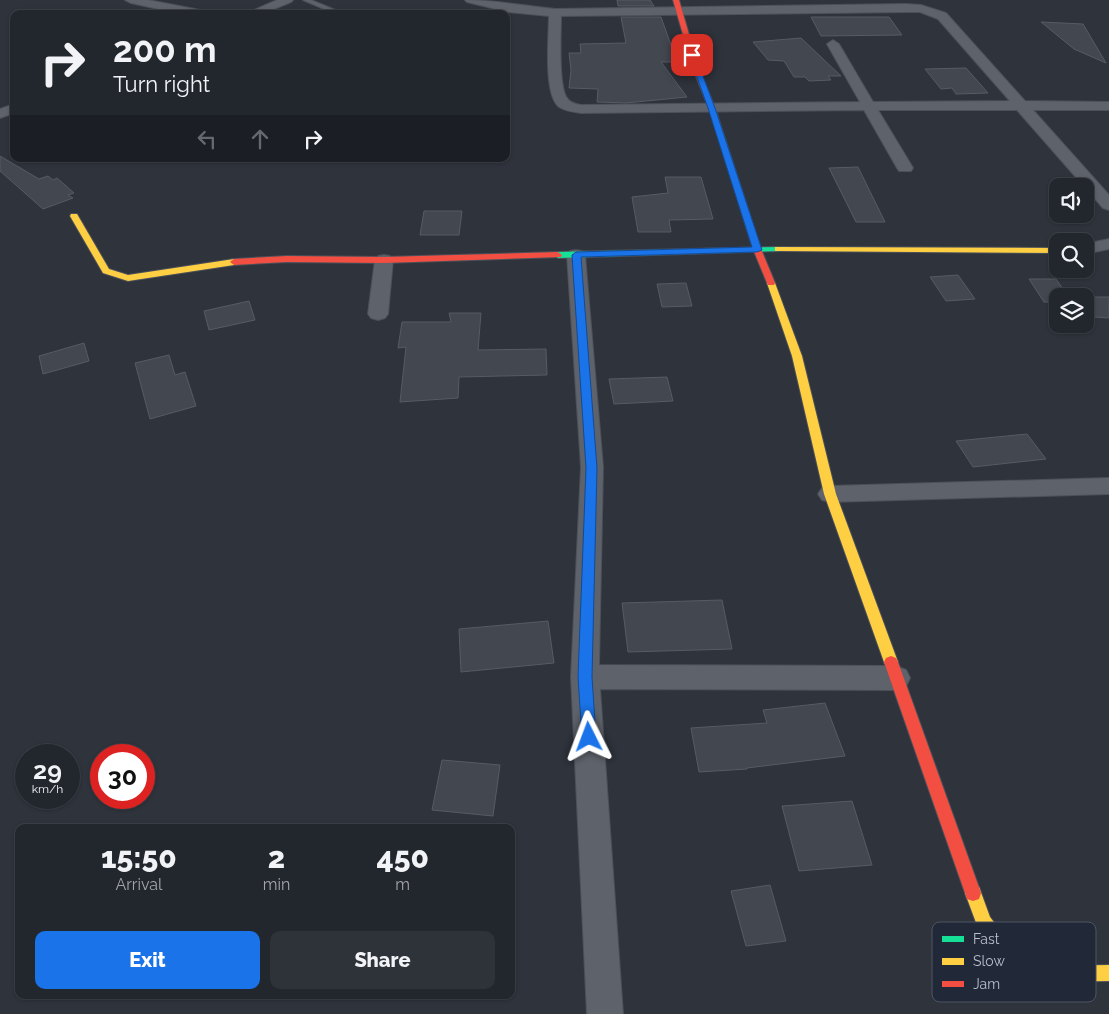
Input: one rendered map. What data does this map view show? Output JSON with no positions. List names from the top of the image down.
{
  "legend": ["Fast", "Slow", "Jam"],
  "page": {
    "turn": ["200 m", "Turn right"],
    "speed": "29 km/h",
    "limit": "30",
    "eta": [
      "15:50",
      "Arrival",
      "2",
      "min",
      "450",
      "m"
    ],
    "buttons": ["Exit", "Share"]
  }
}
